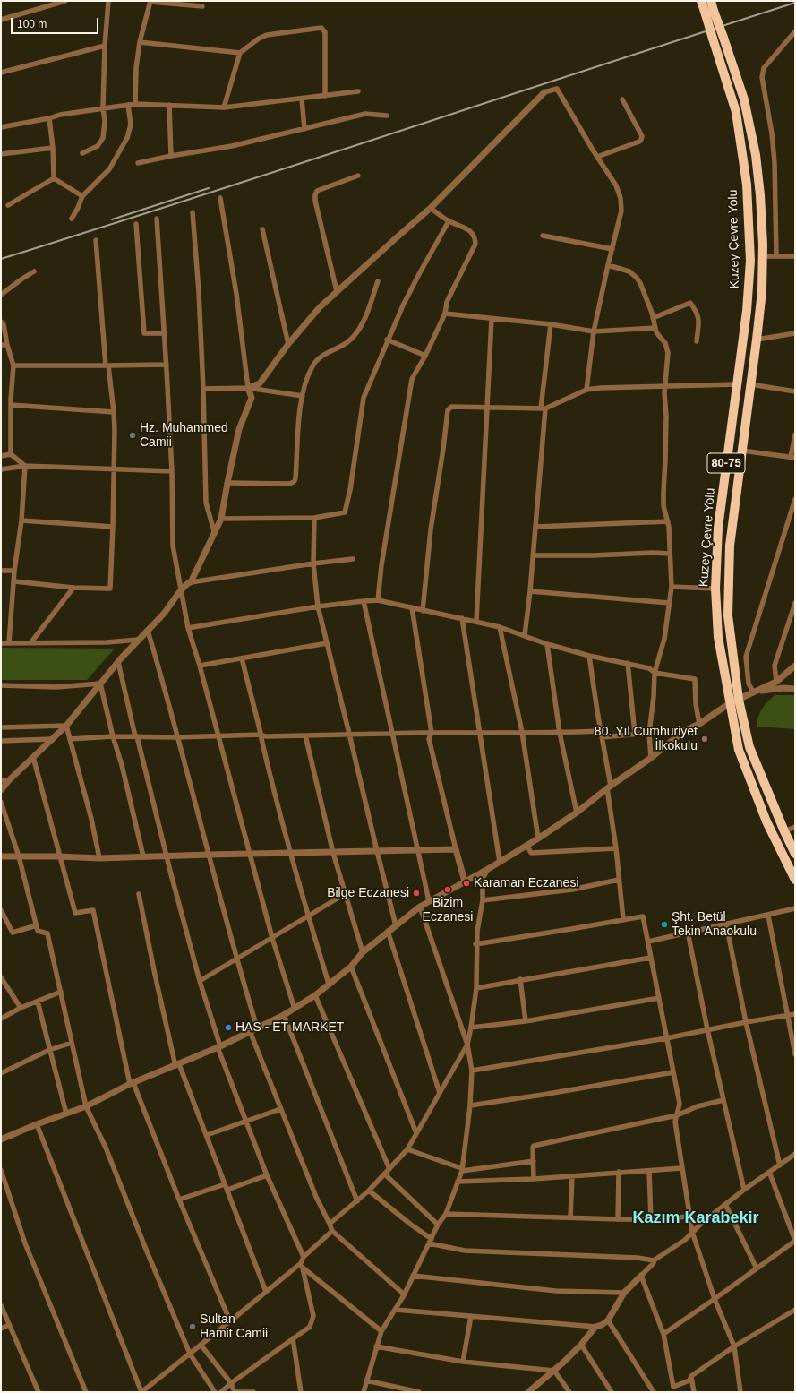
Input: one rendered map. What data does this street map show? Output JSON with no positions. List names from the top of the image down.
{
  "streets": {
    "highway": ["Kuzey Çevre Yolu", "80-75"]
  },
  "crossings": [
    ["Kuzey Çevre Yolu", "80-75"]
  ],
  "districts": ["Kazım Karabekir"],
  "places": [
    "Hz. Muhammed Camii",
    "80. Yıl Cumhuriyet İlkokulu",
    "Karaman Eczanesi",
    "Bizim Eczanesi",
    "Bilge Eczanesi",
    "Şht. Betül Tekin Anaokulu",
    "HAS - ET MARKET",
    "Sultan Hamit Camii"
  ],
  "scale_bar": "100 m"
}
